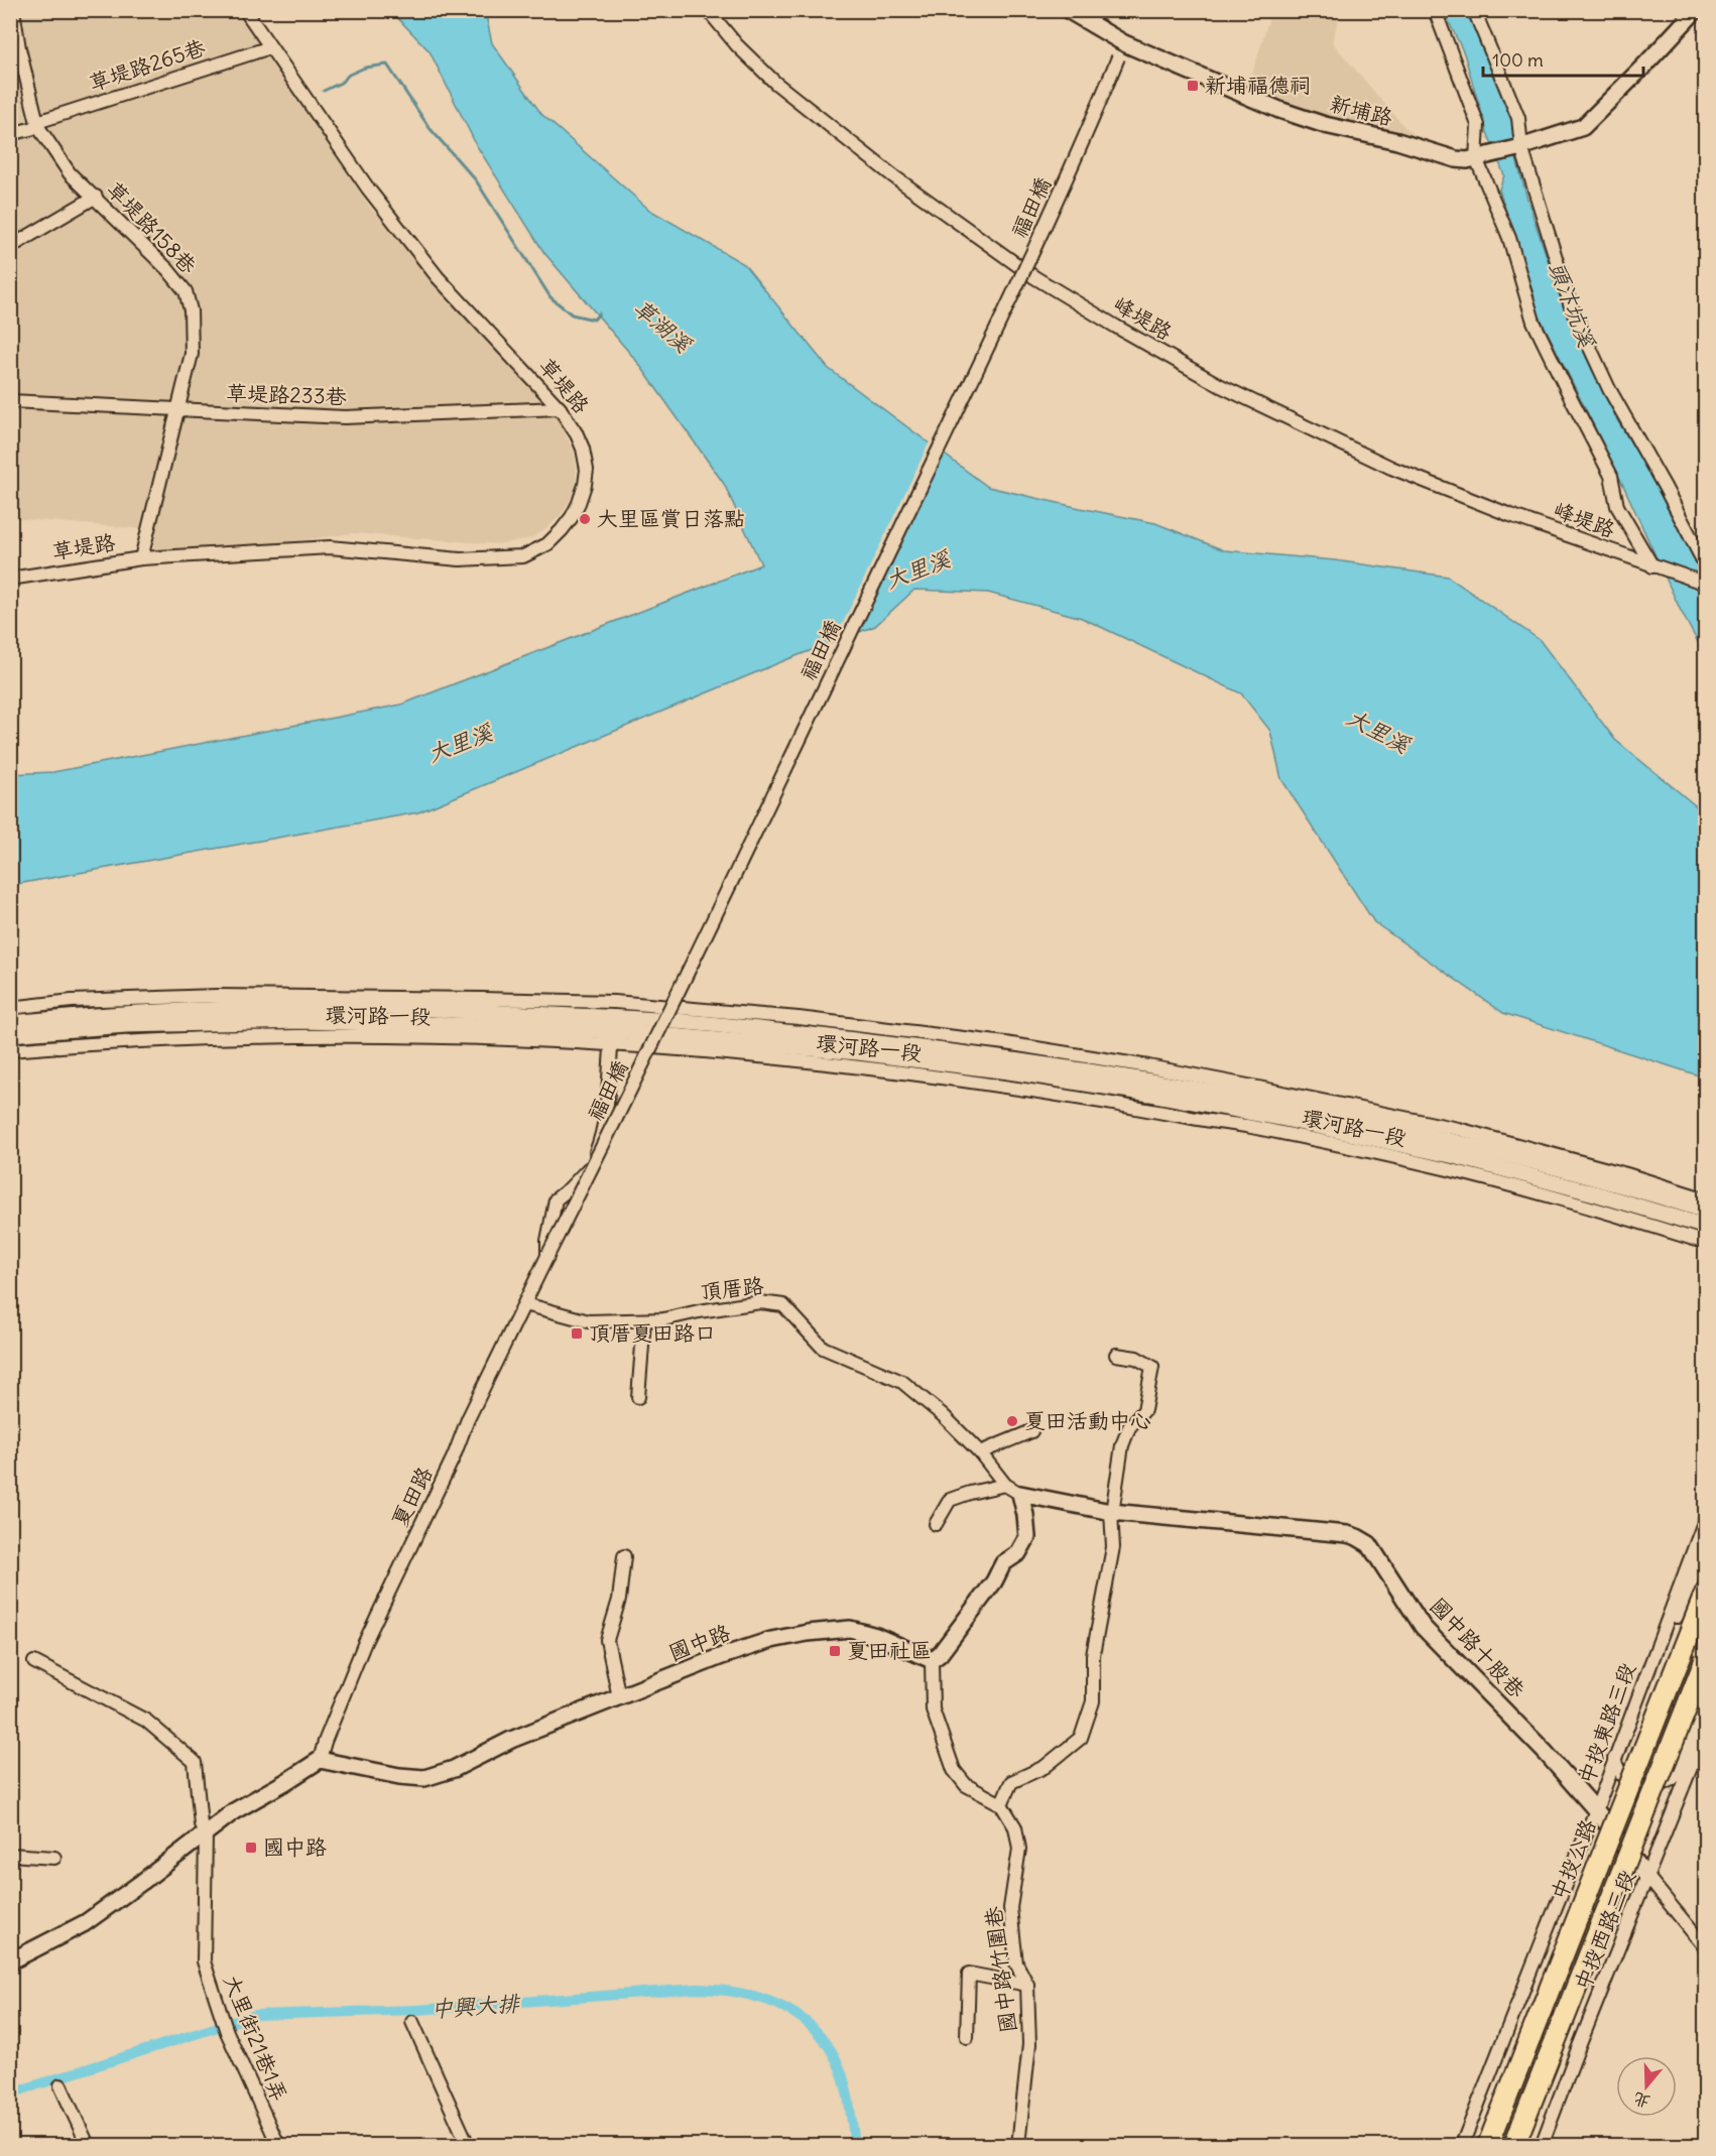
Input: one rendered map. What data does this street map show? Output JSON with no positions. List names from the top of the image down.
{
  "streets": {
    "main road": ["中投公路"],
    "street": [
      "草堤路265巷",
      "新埔路",
      "福田橋",
      "草堤路158巷",
      "峰堤路",
      "草堤路",
      "草堤路233巷",
      "環河路一段",
      "頂厝路",
      "夏田路",
      "國中路",
      "國中路十股巷",
      "中投東路三段",
      "中投西路三段",
      "國中路竹圍巷",
      "大里街21巷1弄"
    ]
  },
  "crossings": [
    ["草堤路265巷", "草堤路158巷"],
    ["草堤路265巷", "草堤路"],
    ["新埔路", "福田橋"],
    ["福田橋", "夏田路"],
    ["草堤路158巷", "草堤路"],
    ["草堤路158巷", "草堤路233巷"],
    ["草堤路", "草堤路233巷"],
    ["頂厝路", "夏田路"],
    ["夏田路", "國中路"],
    ["國中路十股巷", "中投東路三段"],
    ["國中路十股巷", "中投西路三段"]
  ],
  "water": [
    "頭汴坑溪",
    "草湖溪",
    "大里溪",
    "中興大排"
  ],
  "places": {
    "transit": [
      "新埔福德祠",
      "頂厝夏田路口",
      "夏田社區",
      "國中路"
    ],
    "other": ["大里區賞日落點", "夏田活動中心"]
  },
  "scale_bar": "100 m",
  "north": "bottom"
}
